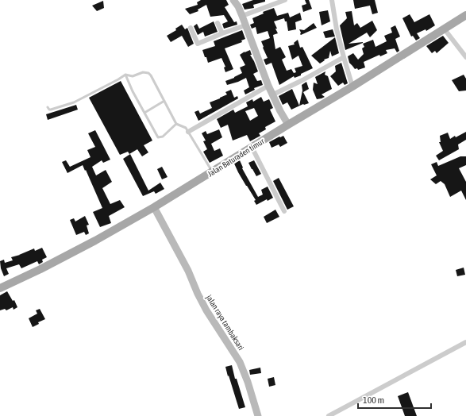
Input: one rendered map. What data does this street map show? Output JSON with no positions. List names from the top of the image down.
{
  "streets": {
    "main road": ["Jalan Baturaden timur"],
    "street": ["jalan raya tambaksari"]
  },
  "crossings": [
    ["Jalan Baturaden timur", "jalan raya tambaksari"]
  ],
  "scale_bar": "100 m"
}
